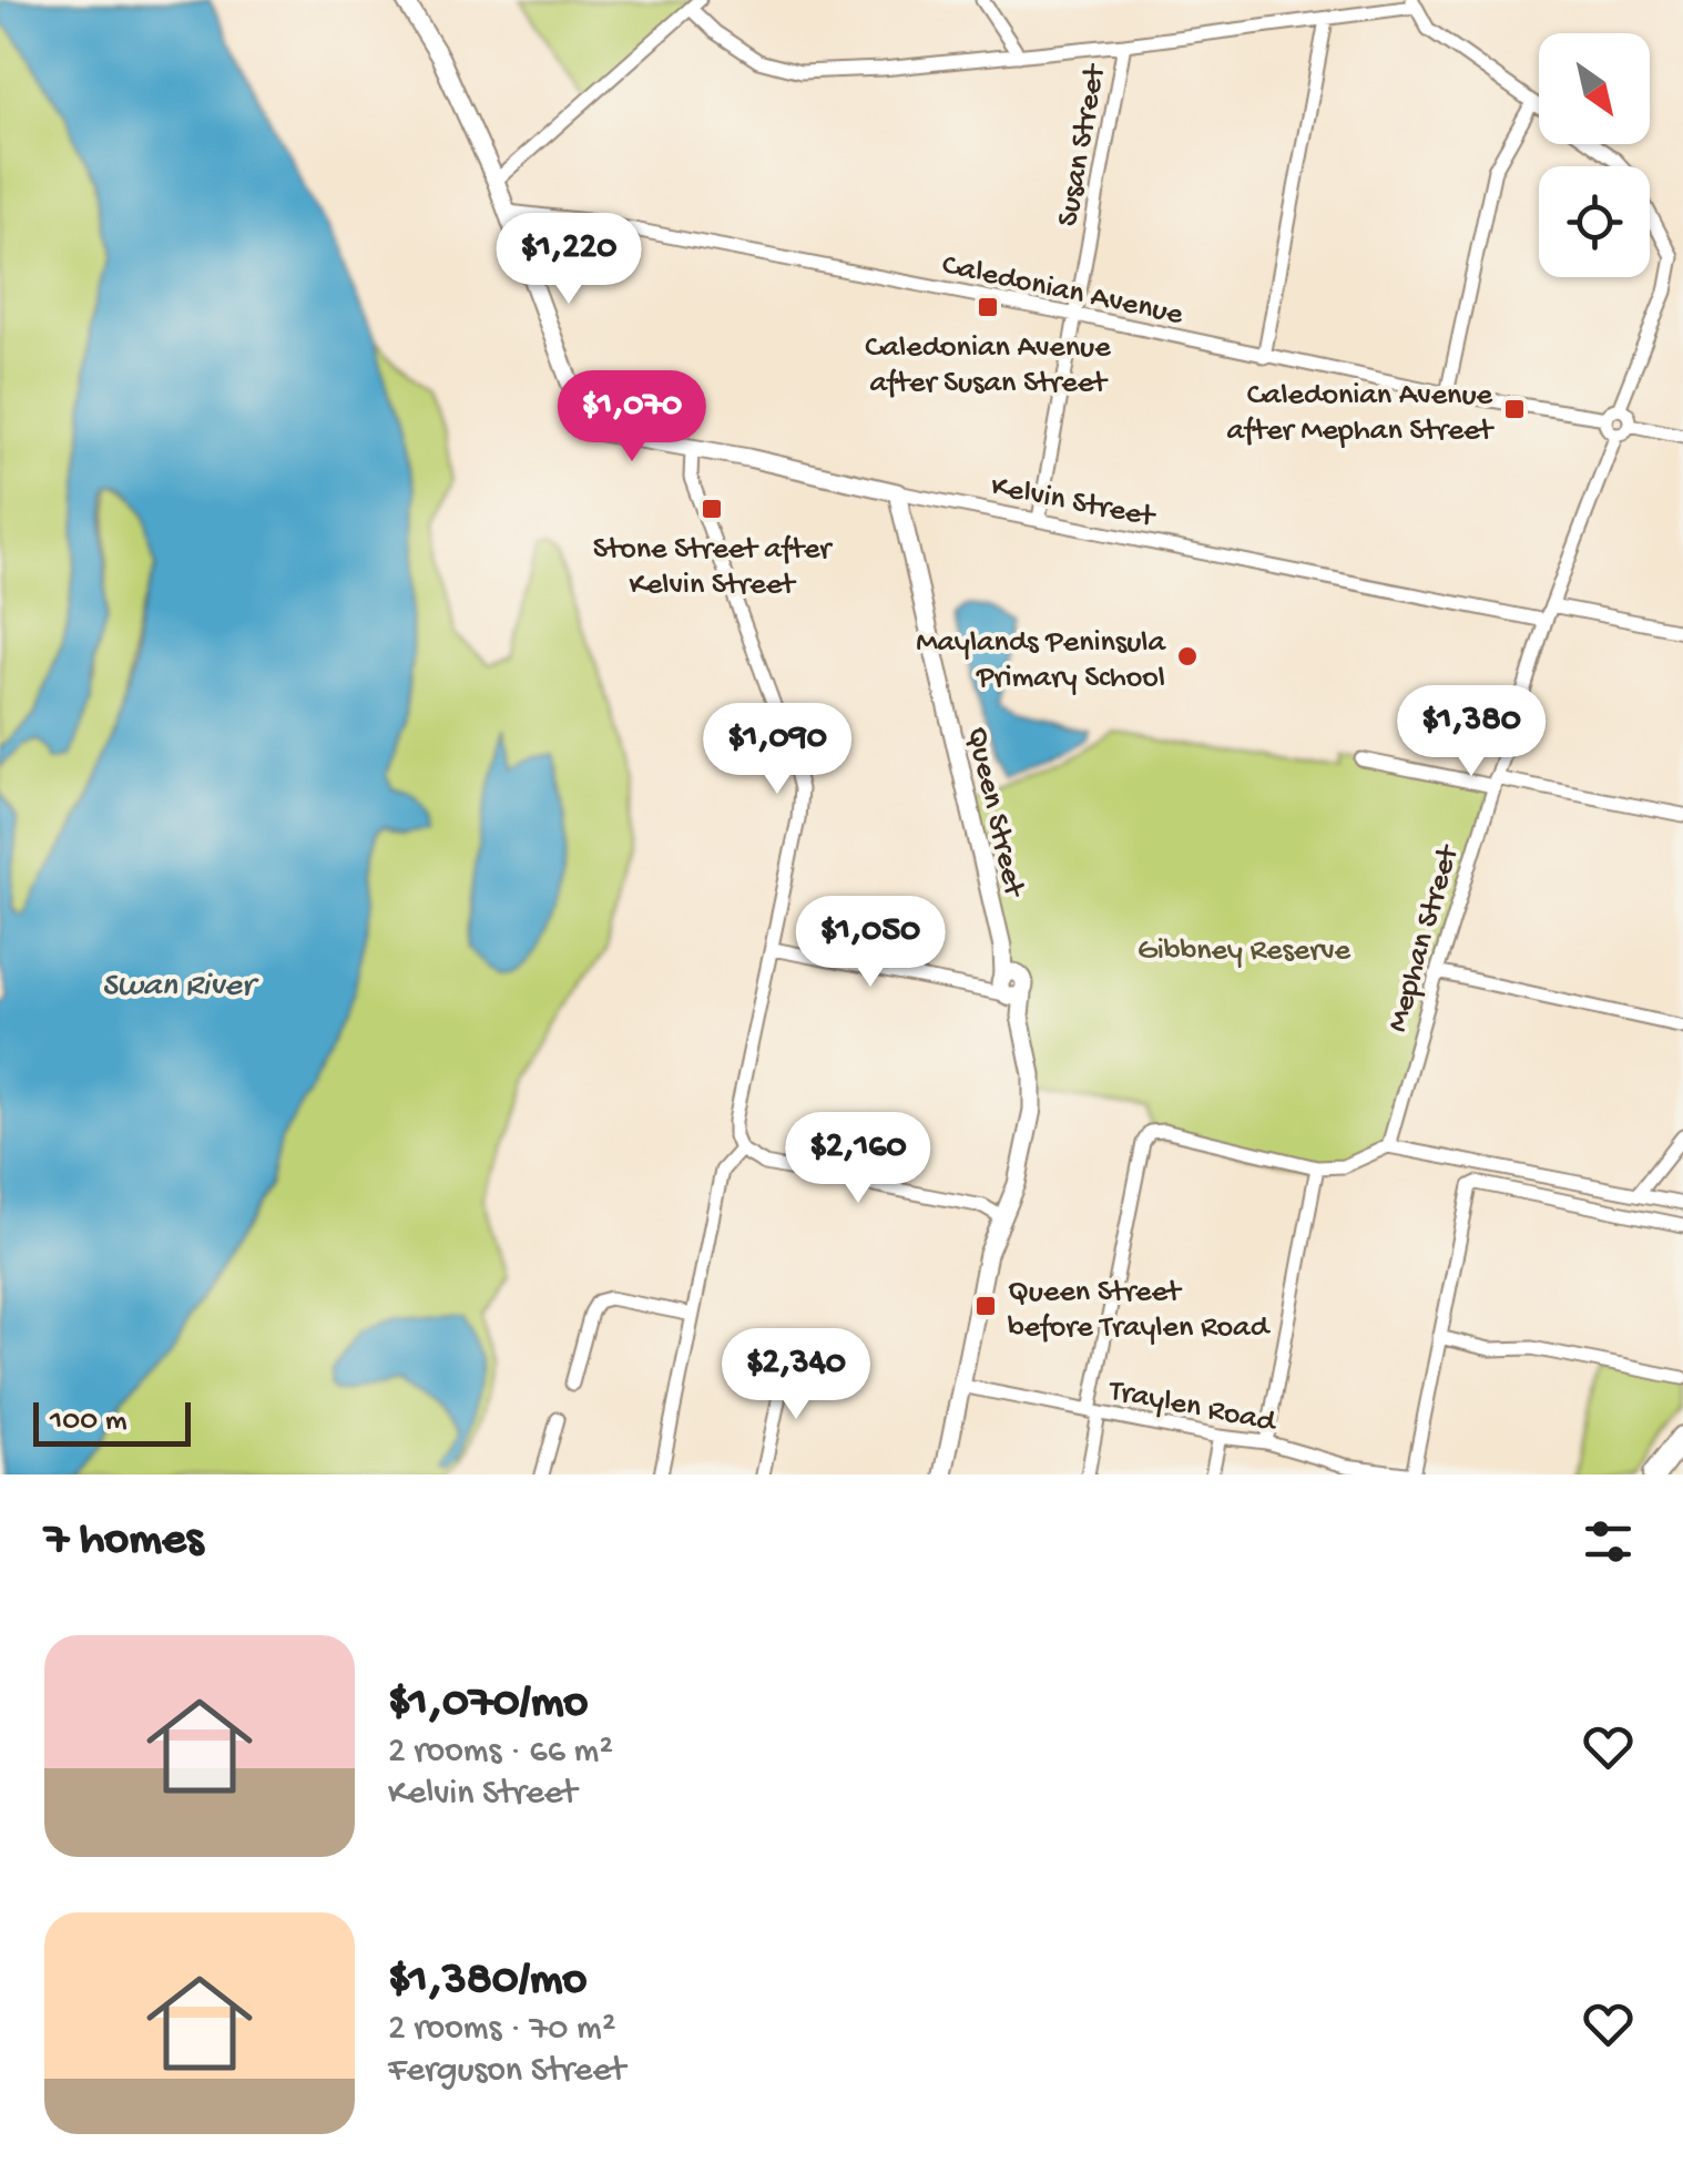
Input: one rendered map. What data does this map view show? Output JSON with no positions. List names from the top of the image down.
{
  "streets": {
    "street": [
      "Susan Street",
      "Caledonian Avenue",
      "Kelvin Street",
      "Queen Street",
      "Mephan Street",
      "Traylen Road"
    ]
  },
  "crossings": [
    ["Susan Street", "Caledonian Avenue"],
    ["Susan Street", "Kelvin Street"],
    ["Caledonian Avenue", "Kelvin Street"],
    ["Caledonian Avenue", "Mephan Street"],
    ["Kelvin Street", "Queen Street"],
    ["Kelvin Street", "Mephan Street"],
    ["Queen Street", "Traylen Road"]
  ],
  "water": ["Swan River"],
  "parks": ["Gibbney Reserve"],
  "places": {
    "transit": [
      "Caledonian Avenue after Susan Street",
      "Caledonian Avenue after Mephan Street",
      "Stone Street after Kelvin Street",
      "Queen Street before Traylen Road"
    ],
    "other": ["Maylands Peninsula Primary School"]
  },
  "scale_bar": "100 m",
  "north": "bottom right",
  "page": {
    "price": [
      "$1,220",
      "$1,070",
      "$1,380",
      "$1,090",
      "$1,050",
      "$2,160",
      "$2,340"
    ],
    "scale": "100 m",
    "heading": "7 homes",
    "list": [
      {
        "name": "$1,070/mo",
        "note": "2 rooms · 66 m² · Kelvin Street"
      },
      {
        "name": "$1,380/mo",
        "note": "2 rooms · 70 m² · Ferguson Street"
      }
    ]
  }
}
